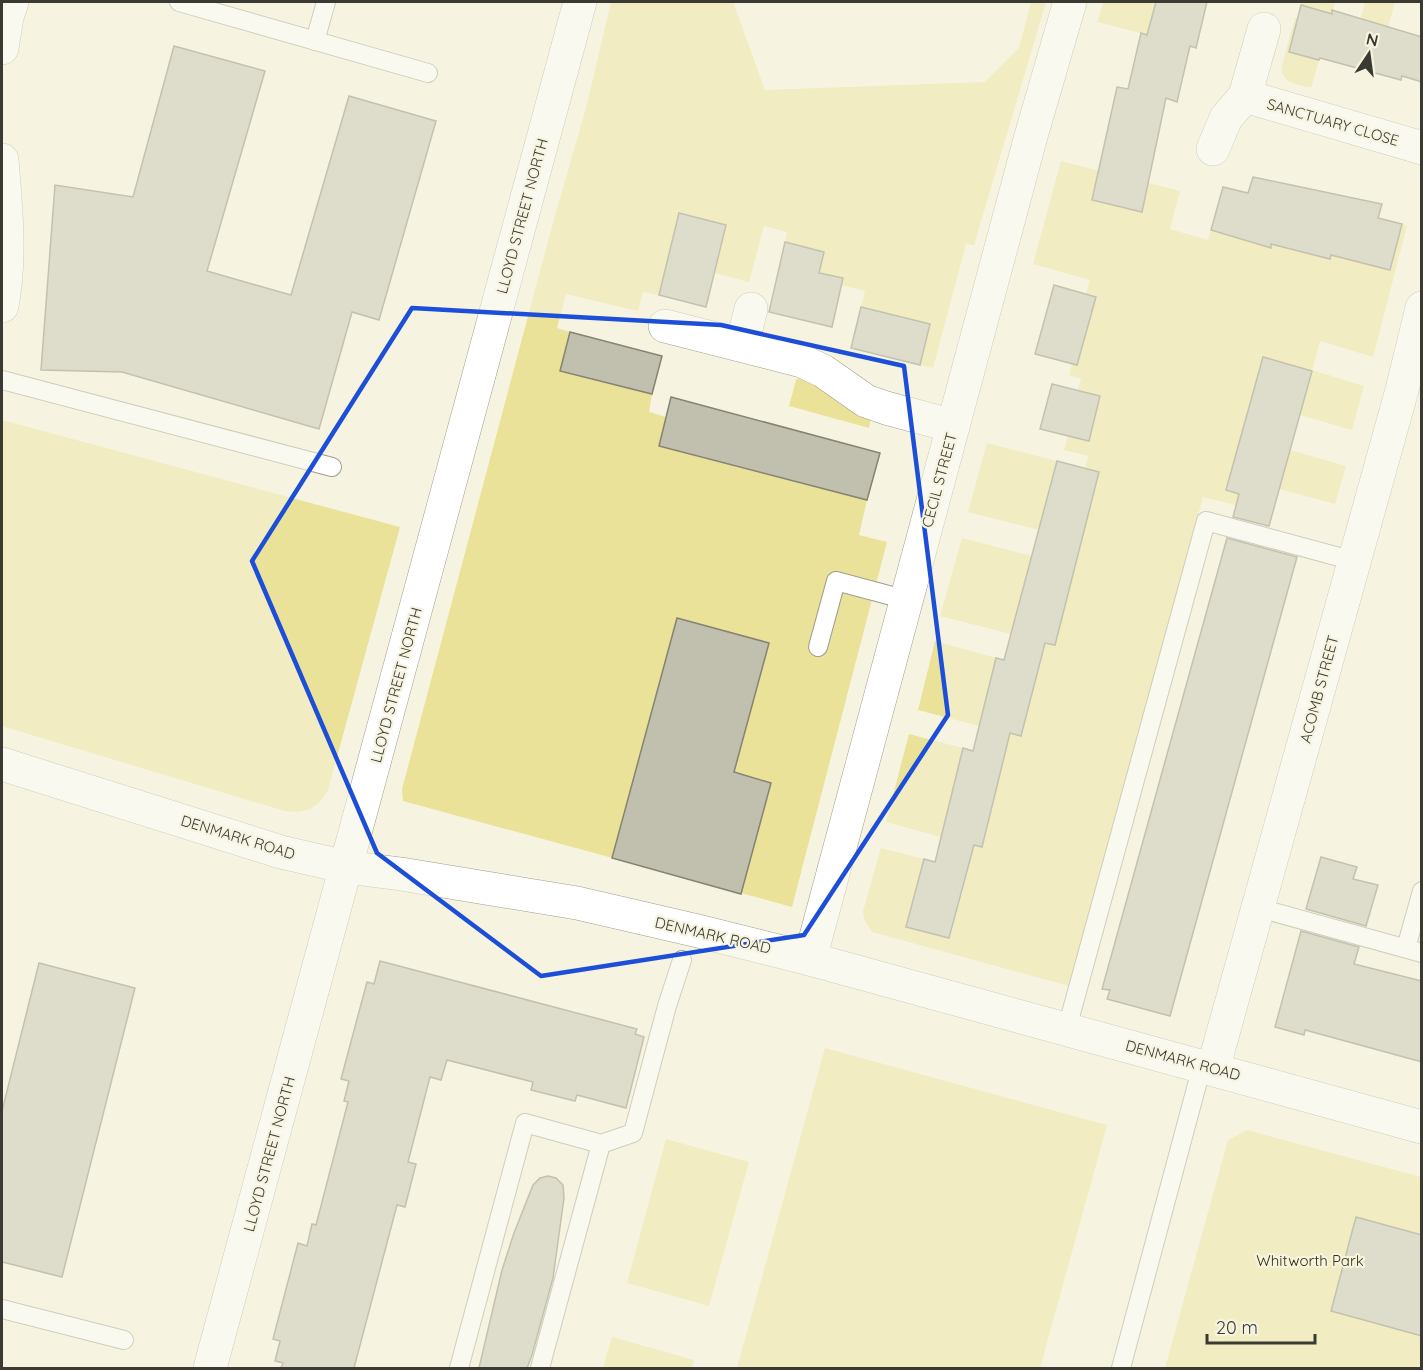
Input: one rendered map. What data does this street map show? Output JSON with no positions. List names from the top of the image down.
{
  "streets": {
    "street": [
      "SANCTUARY CLOSE",
      "LLOYD STREET NORTH",
      "CECIL STREET",
      "ACOMB STREET",
      "DENMARK ROAD"
    ]
  },
  "crossings": [
    ["LLOYD STREET NORTH", "DENMARK ROAD"],
    ["CECIL STREET", "DENMARK ROAD"],
    ["ACOMB STREET", "DENMARK ROAD"]
  ],
  "parks": ["Whitworth Park"],
  "scale_bar": "20 m",
  "north": "top"
}
